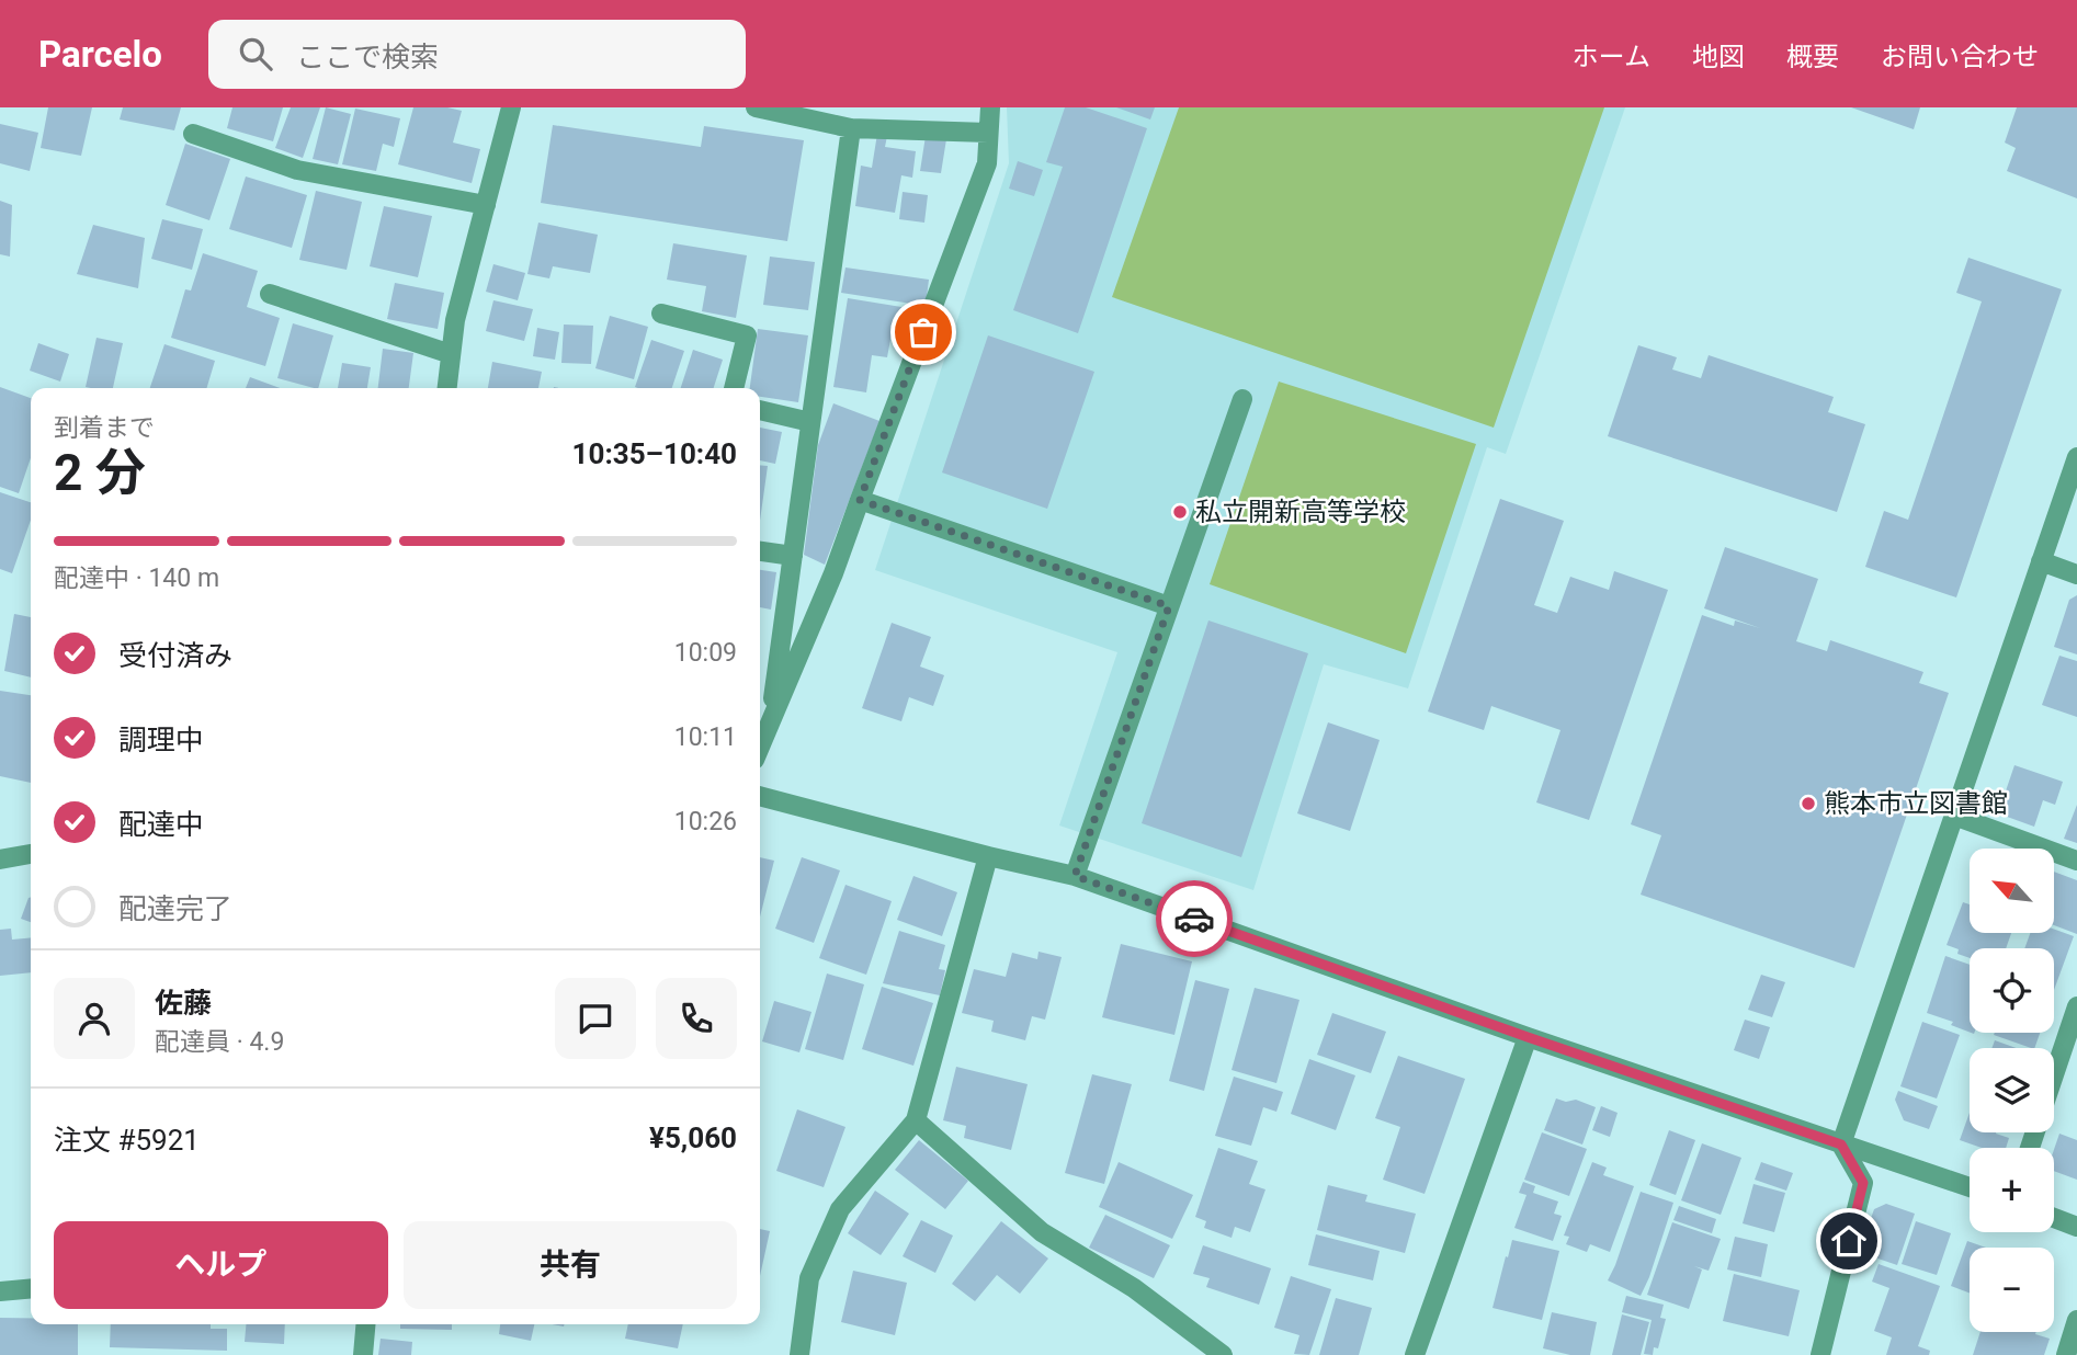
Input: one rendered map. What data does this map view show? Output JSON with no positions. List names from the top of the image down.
{
  "places": ["私立開新高等学校", "熊本市立図書館"],
  "north": "top left",
  "page": {
    "header": "Parcelo",
    "search": "ここで検索",
    "nav": [
      "ホーム",
      "地図",
      "概要",
      "お問い合わせ"
    ],
    "heading": ["2 分", "到着まで", "10:35–10:40"],
    "panel": [
      "佐藤",
      "配達員 · 4.9",
      "注文 #5921",
      "¥5,060"
    ],
    "bar": "配達中 · 140 m",
    "list": [
      ["受付済み", "10:09"],
      ["調理中", "10:11"],
      ["配達中", "10:26"],
      "配達完了"
    ],
    "map_buttons": ["+", "−"],
    "buttons": ["ヘルプ", "共有"]
  }
}
